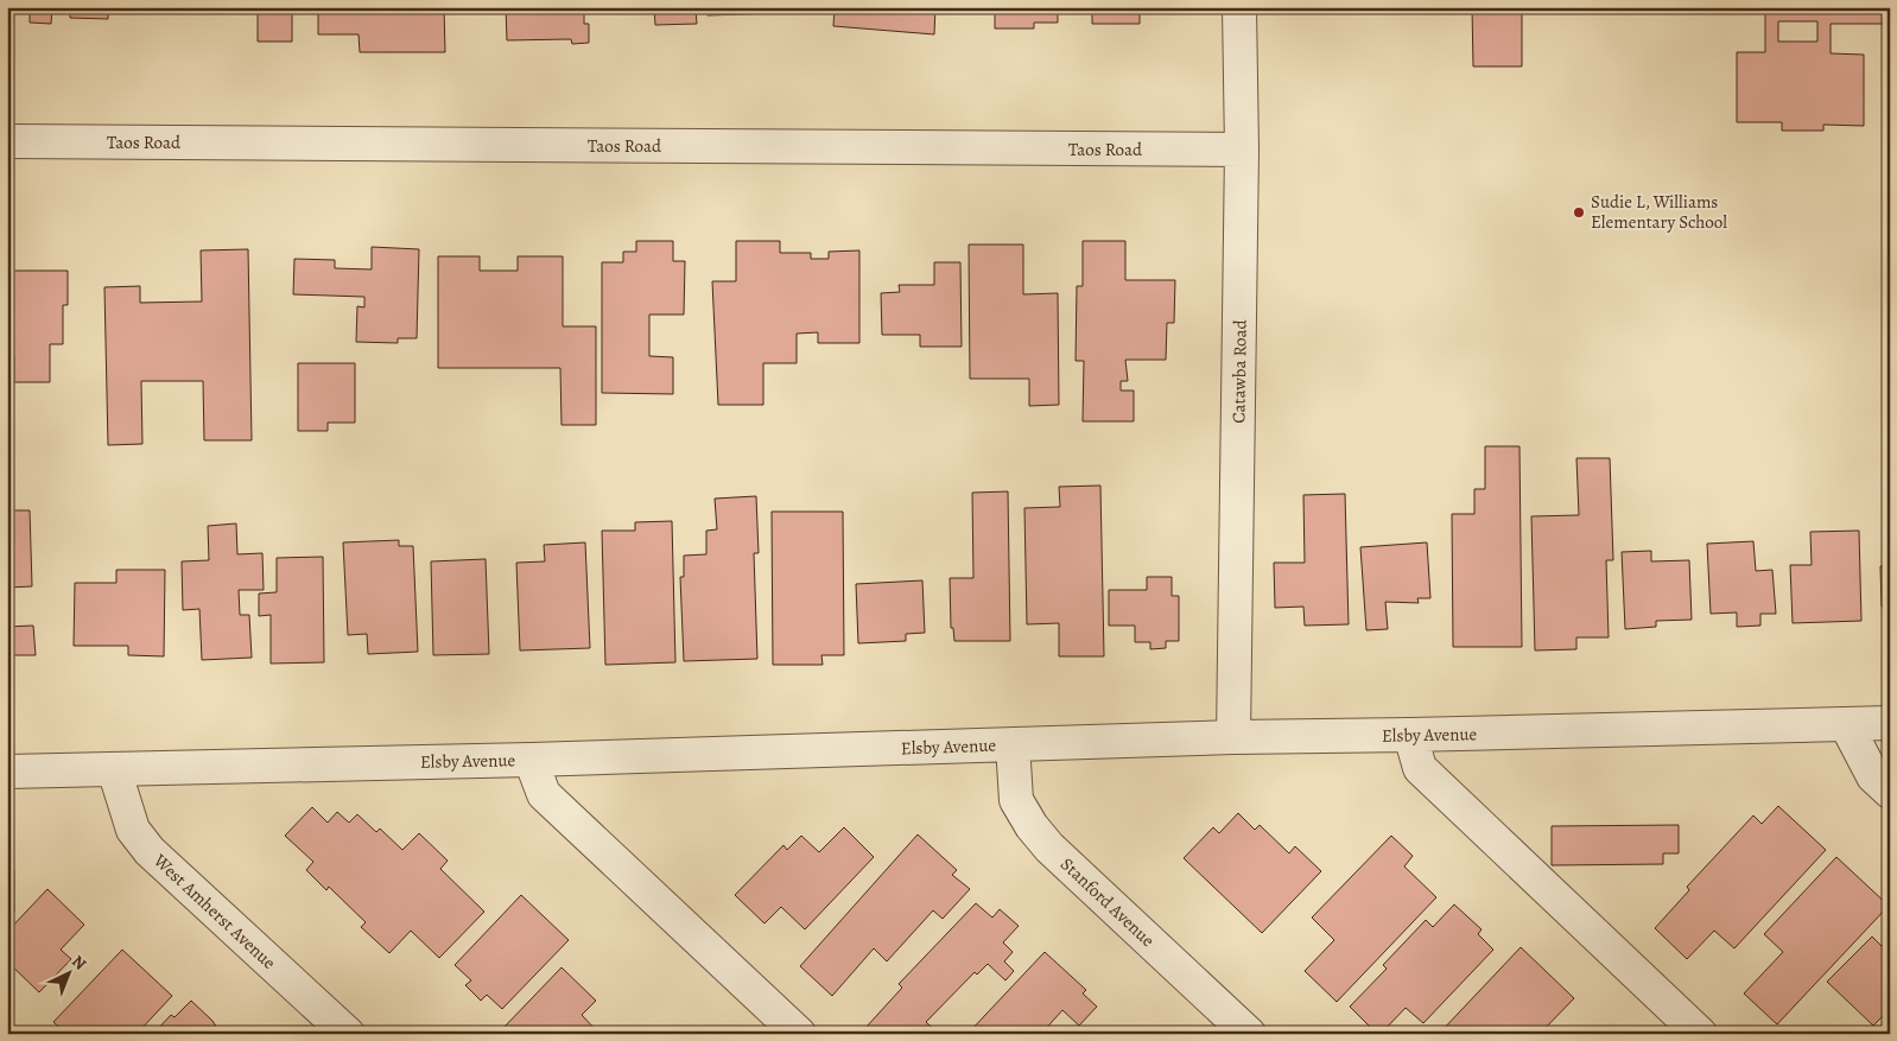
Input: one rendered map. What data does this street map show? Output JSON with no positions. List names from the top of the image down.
{
  "streets": {
    "street": [
      "Taos Road",
      "Catawba Road",
      "Elsby Avenue",
      "Stanford Avenue",
      "West Amherst Avenue"
    ]
  },
  "crossings": [
    ["Taos Road", "Catawba Road"],
    ["Catawba Road", "Elsby Avenue"],
    ["Elsby Avenue", "Stanford Avenue"],
    ["Elsby Avenue", "West Amherst Avenue"]
  ],
  "places": ["Sudie L, Williams Elementary School"],
  "north": "top right"
}
